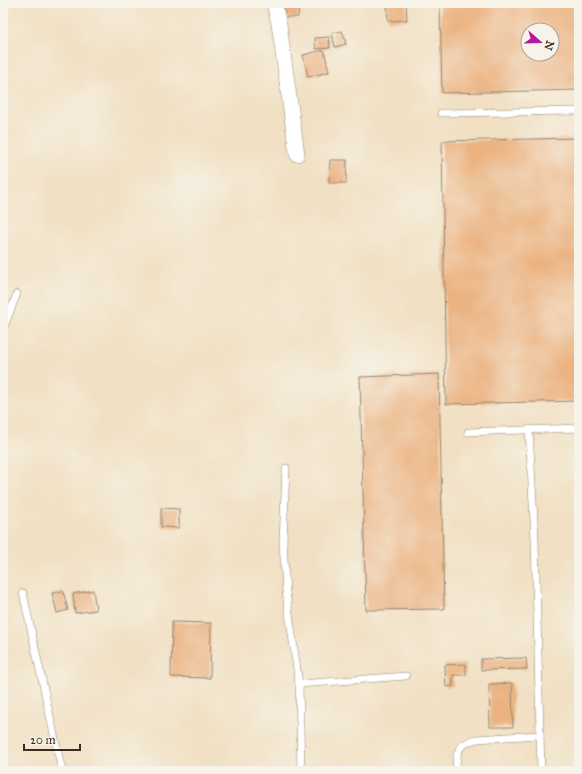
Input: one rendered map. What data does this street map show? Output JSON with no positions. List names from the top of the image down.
{
  "scale_bar": "20 m",
  "north": "right"
}
